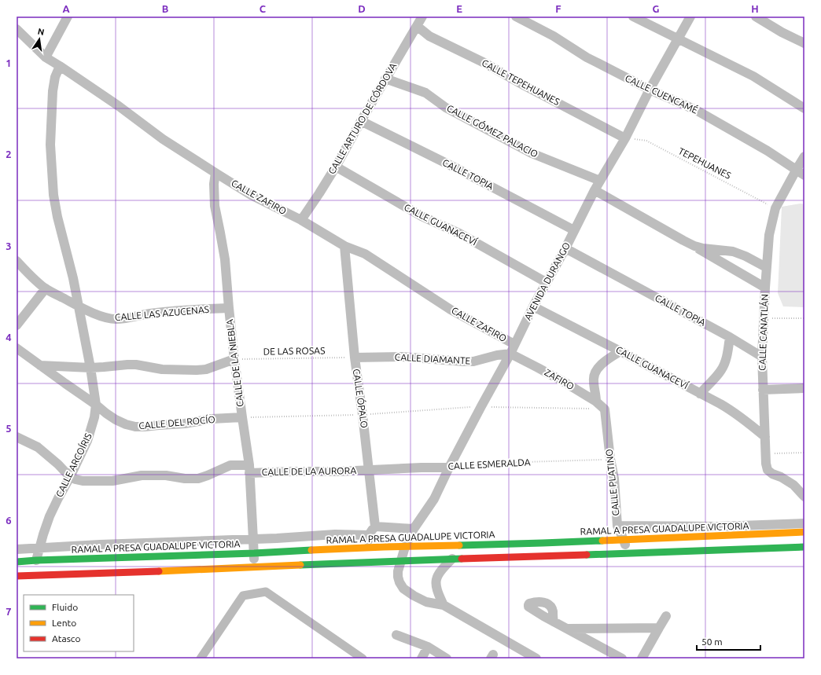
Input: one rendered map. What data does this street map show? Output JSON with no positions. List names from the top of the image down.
{
  "streets": {
    "main road": ["RAMAL A PRESA GUADALUPE VICTORIA"],
    "street": [
      "CALLE TEPEHUANES",
      "CALLE CUENCAMÉ",
      "CALLE ARTURO DE CÓRDOVA",
      "CALLE GÓMEZ PALACIO",
      "CALLE TOPIA",
      "CALLE ZAFIRO",
      "CALLE GUANACEVÍ",
      "AVENIDA DURANGO",
      "CALLE LAS AZUCENAS",
      "CALLE CANATLÁN",
      "CALLE DIAMANTE",
      "CALLE DE LA NIEBLA",
      "ZAFIRO",
      "CALLE ÓPALO",
      "CALLE DEL ROCÍO",
      "CALLE ESMERALDA",
      "CALLE ARCOÍRIS",
      "CALLE DE LA AURORA",
      "CALLE PLATINO"
    ],
    "path": ["TEPEHUANES", "DE LAS ROSAS"]
  },
  "crossings": [
    ["CALLE TEPEHUANES", "CALLE ARTURO DE CÓRDOVA"],
    ["CALLE TEPEHUANES", "TEPEHUANES"],
    ["CALLE TEPEHUANES", "AVENIDA DURANGO"],
    ["CALLE CUENCAMÉ", "AVENIDA DURANGO"],
    ["CALLE CUENCAMÉ", "CALLE CANATLÁN"],
    ["CALLE ARTURO DE CÓRDOVA", "CALLE GÓMEZ PALACIO"],
    ["CALLE ARTURO DE CÓRDOVA", "CALLE TOPIA"],
    ["CALLE ARTURO DE CÓRDOVA", "CALLE ZAFIRO"],
    ["CALLE ARTURO DE CÓRDOVA", "CALLE GUANACEVÍ"],
    ["CALLE GÓMEZ PALACIO", "AVENIDA DURANGO"],
    ["TEPEHUANES", "AVENIDA DURANGO"],
    ["TEPEHUANES", "CALLE CANATLÁN"],
    ["CALLE TOPIA", "AVENIDA DURANGO"],
    ["CALLE TOPIA", "CALLE CANATLÁN"],
    ["CALLE ZAFIRO", "AVENIDA DURANGO"],
    ["CALLE ZAFIRO", "CALLE DE LA NIEBLA"],
    ["CALLE ZAFIRO", "CALLE ÓPALO"],
    ["CALLE ZAFIRO", "CALLE ARCOÍRIS"],
    ["CALLE GUANACEVÍ", "AVENIDA DURANGO"],
    ["CALLE GUANACEVÍ", "CALLE CANATLÁN"],
    ["AVENIDA DURANGO", "CALLE DIAMANTE"],
    ["AVENIDA DURANGO", "ZAFIRO"],
    ["AVENIDA DURANGO", "CALLE ESMERALDA"],
    ["AVENIDA DURANGO", "RAMAL A PRESA GUADALUPE VICTORIA"],
    ["CALLE LAS AZUCENAS", "CALLE DE LA NIEBLA"],
    ["CALLE LAS AZUCENAS", "CALLE ARCOÍRIS"],
    ["DE LAS ROSAS", "CALLE DIAMANTE"],
    ["DE LAS ROSAS", "CALLE DE LA NIEBLA"],
    ["DE LAS ROSAS", "CALLE ÓPALO"],
    ["CALLE DIAMANTE", "ZAFIRO"],
    ["CALLE DIAMANTE", "CALLE ÓPALO"],
    ["CALLE DE LA NIEBLA", "CALLE DEL ROCÍO"],
    ["CALLE DE LA NIEBLA", "CALLE DE LA AURORA"],
    ["CALLE DE LA NIEBLA", "RAMAL A PRESA GUADALUPE VICTORIA"],
    ["ZAFIRO", "CALLE PLATINO"],
    ["CALLE ÓPALO", "CALLE ESMERALDA"],
    ["CALLE ÓPALO", "CALLE DE LA AURORA"],
    ["CALLE DEL ROCÍO", "CALLE ARCOÍRIS"],
    ["CALLE ESMERALDA", "CALLE DE LA AURORA"],
    ["CALLE ESMERALDA", "CALLE PLATINO"],
    ["CALLE ARCOÍRIS", "CALLE DE LA AURORA"],
    ["CALLE ARCOÍRIS", "RAMAL A PRESA GUADALUPE VICTORIA"],
    ["CALLE PLATINO", "RAMAL A PRESA GUADALUPE VICTORIA"]
  ],
  "legend": ["Fluido", "Lento", "Atasco"],
  "scale_bar": "50 m",
  "north": "top",
  "grid": {
    "columns": [
      "A",
      "B",
      "C",
      "D",
      "E",
      "F",
      "G",
      "H"
    ],
    "rows": [
      "1",
      "2",
      "3",
      "4",
      "5",
      "6",
      "7"
    ]
  }
}
